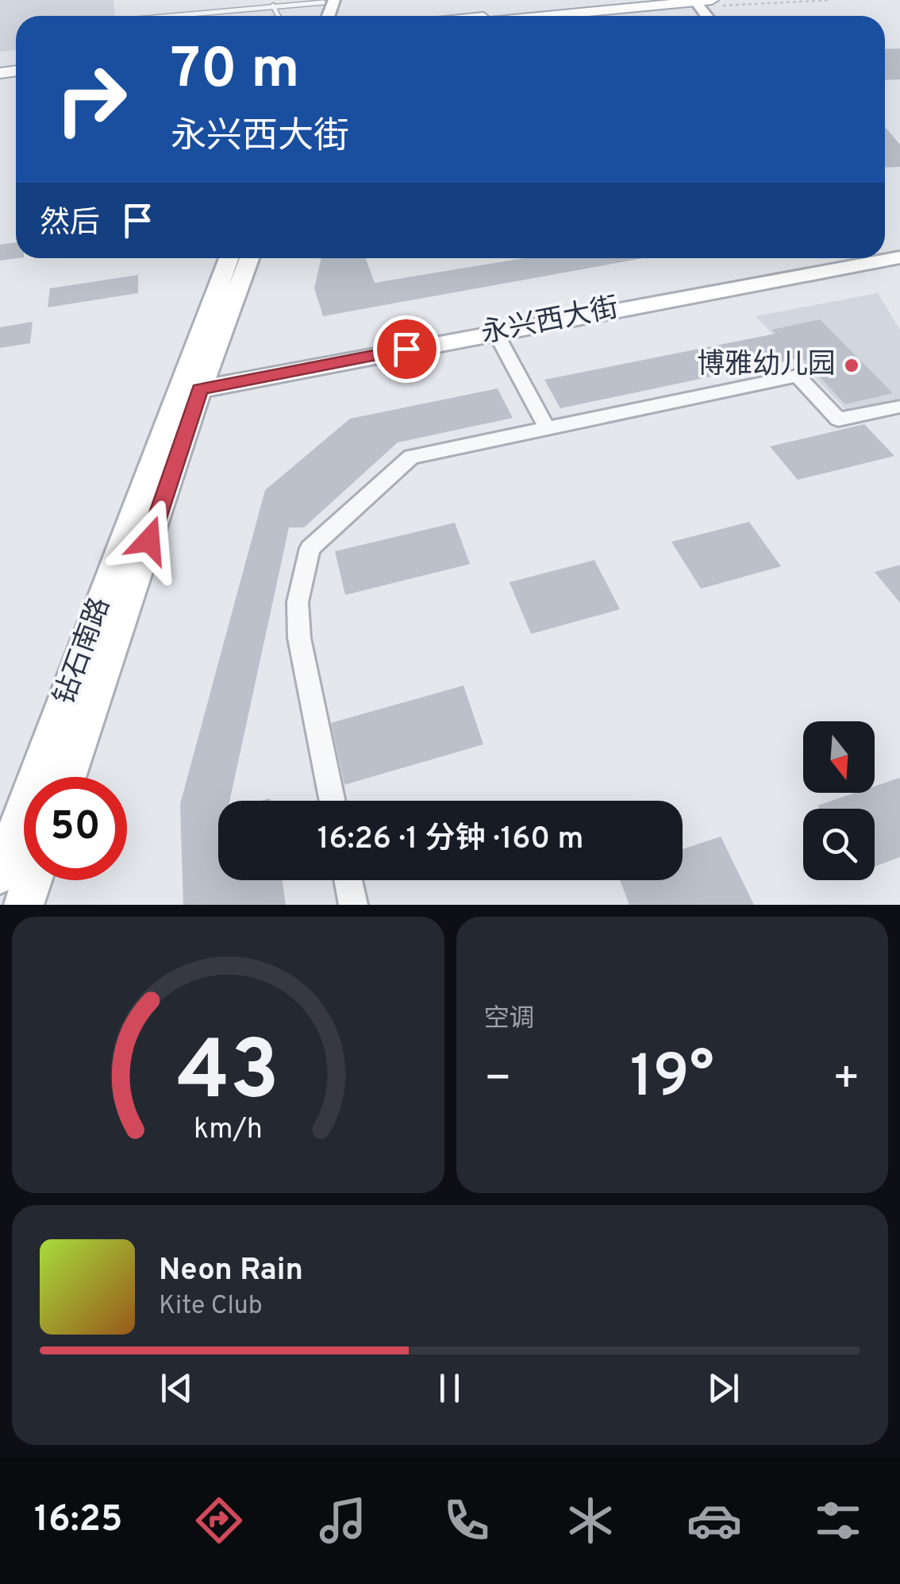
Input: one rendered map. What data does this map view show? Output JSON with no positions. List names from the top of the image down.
{
  "streets": {
    "main road": ["永兴西大街", "钻石南路"]
  },
  "crossings": [
    ["永兴西大街", "钻石南路"]
  ],
  "places": ["博雅幼儿园"],
  "north": "bottom",
  "page": {
    "turn": ["70 m", "永兴西大街"],
    "then": "然后",
    "limit": "50",
    "trip": "16:26 · 1 分钟 · 160 m",
    "tile": "空调",
    "heat": ["−", "19°", "+"],
    "song": ["Neon Rain", "Kite Club"],
    "tabs": "16:25",
    "gauge": ["43", "km/h"]
  }
}
